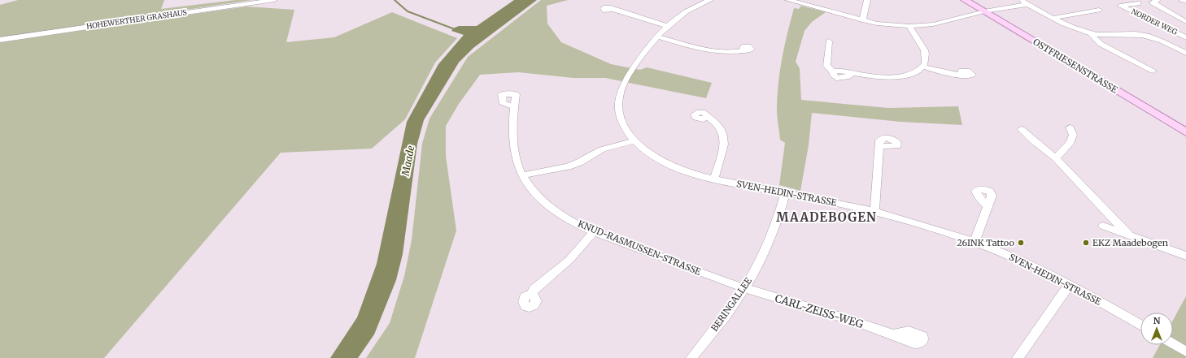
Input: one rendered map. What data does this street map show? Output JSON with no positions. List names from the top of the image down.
{
  "streets": {
    "main road": ["OSTFRIESENSTRASSE"],
    "street": [
      "HOHEWERTHER GRASHAUS",
      "NORDER WEG",
      "SVEN-HEDIN-STRASSE",
      "KNUD-RASMUSSEN-STRASSE",
      "BERINGALLEE",
      "CARL-ZEISS-WEG"
    ]
  },
  "crossings": [
    ["SVEN-HEDIN-STRASSE", "BERINGALLEE"],
    ["KNUD-RASMUSSEN-STRASSE", "BERINGALLEE"],
    ["KNUD-RASMUSSEN-STRASSE", "CARL-ZEISS-WEG"],
    ["BERINGALLEE", "CARL-ZEISS-WEG"]
  ],
  "districts": ["MAADEBOGEN"],
  "water": ["Maade"],
  "places": ["26INK Tattoo", "EKZ Maadebogen"],
  "north": "top"
}
